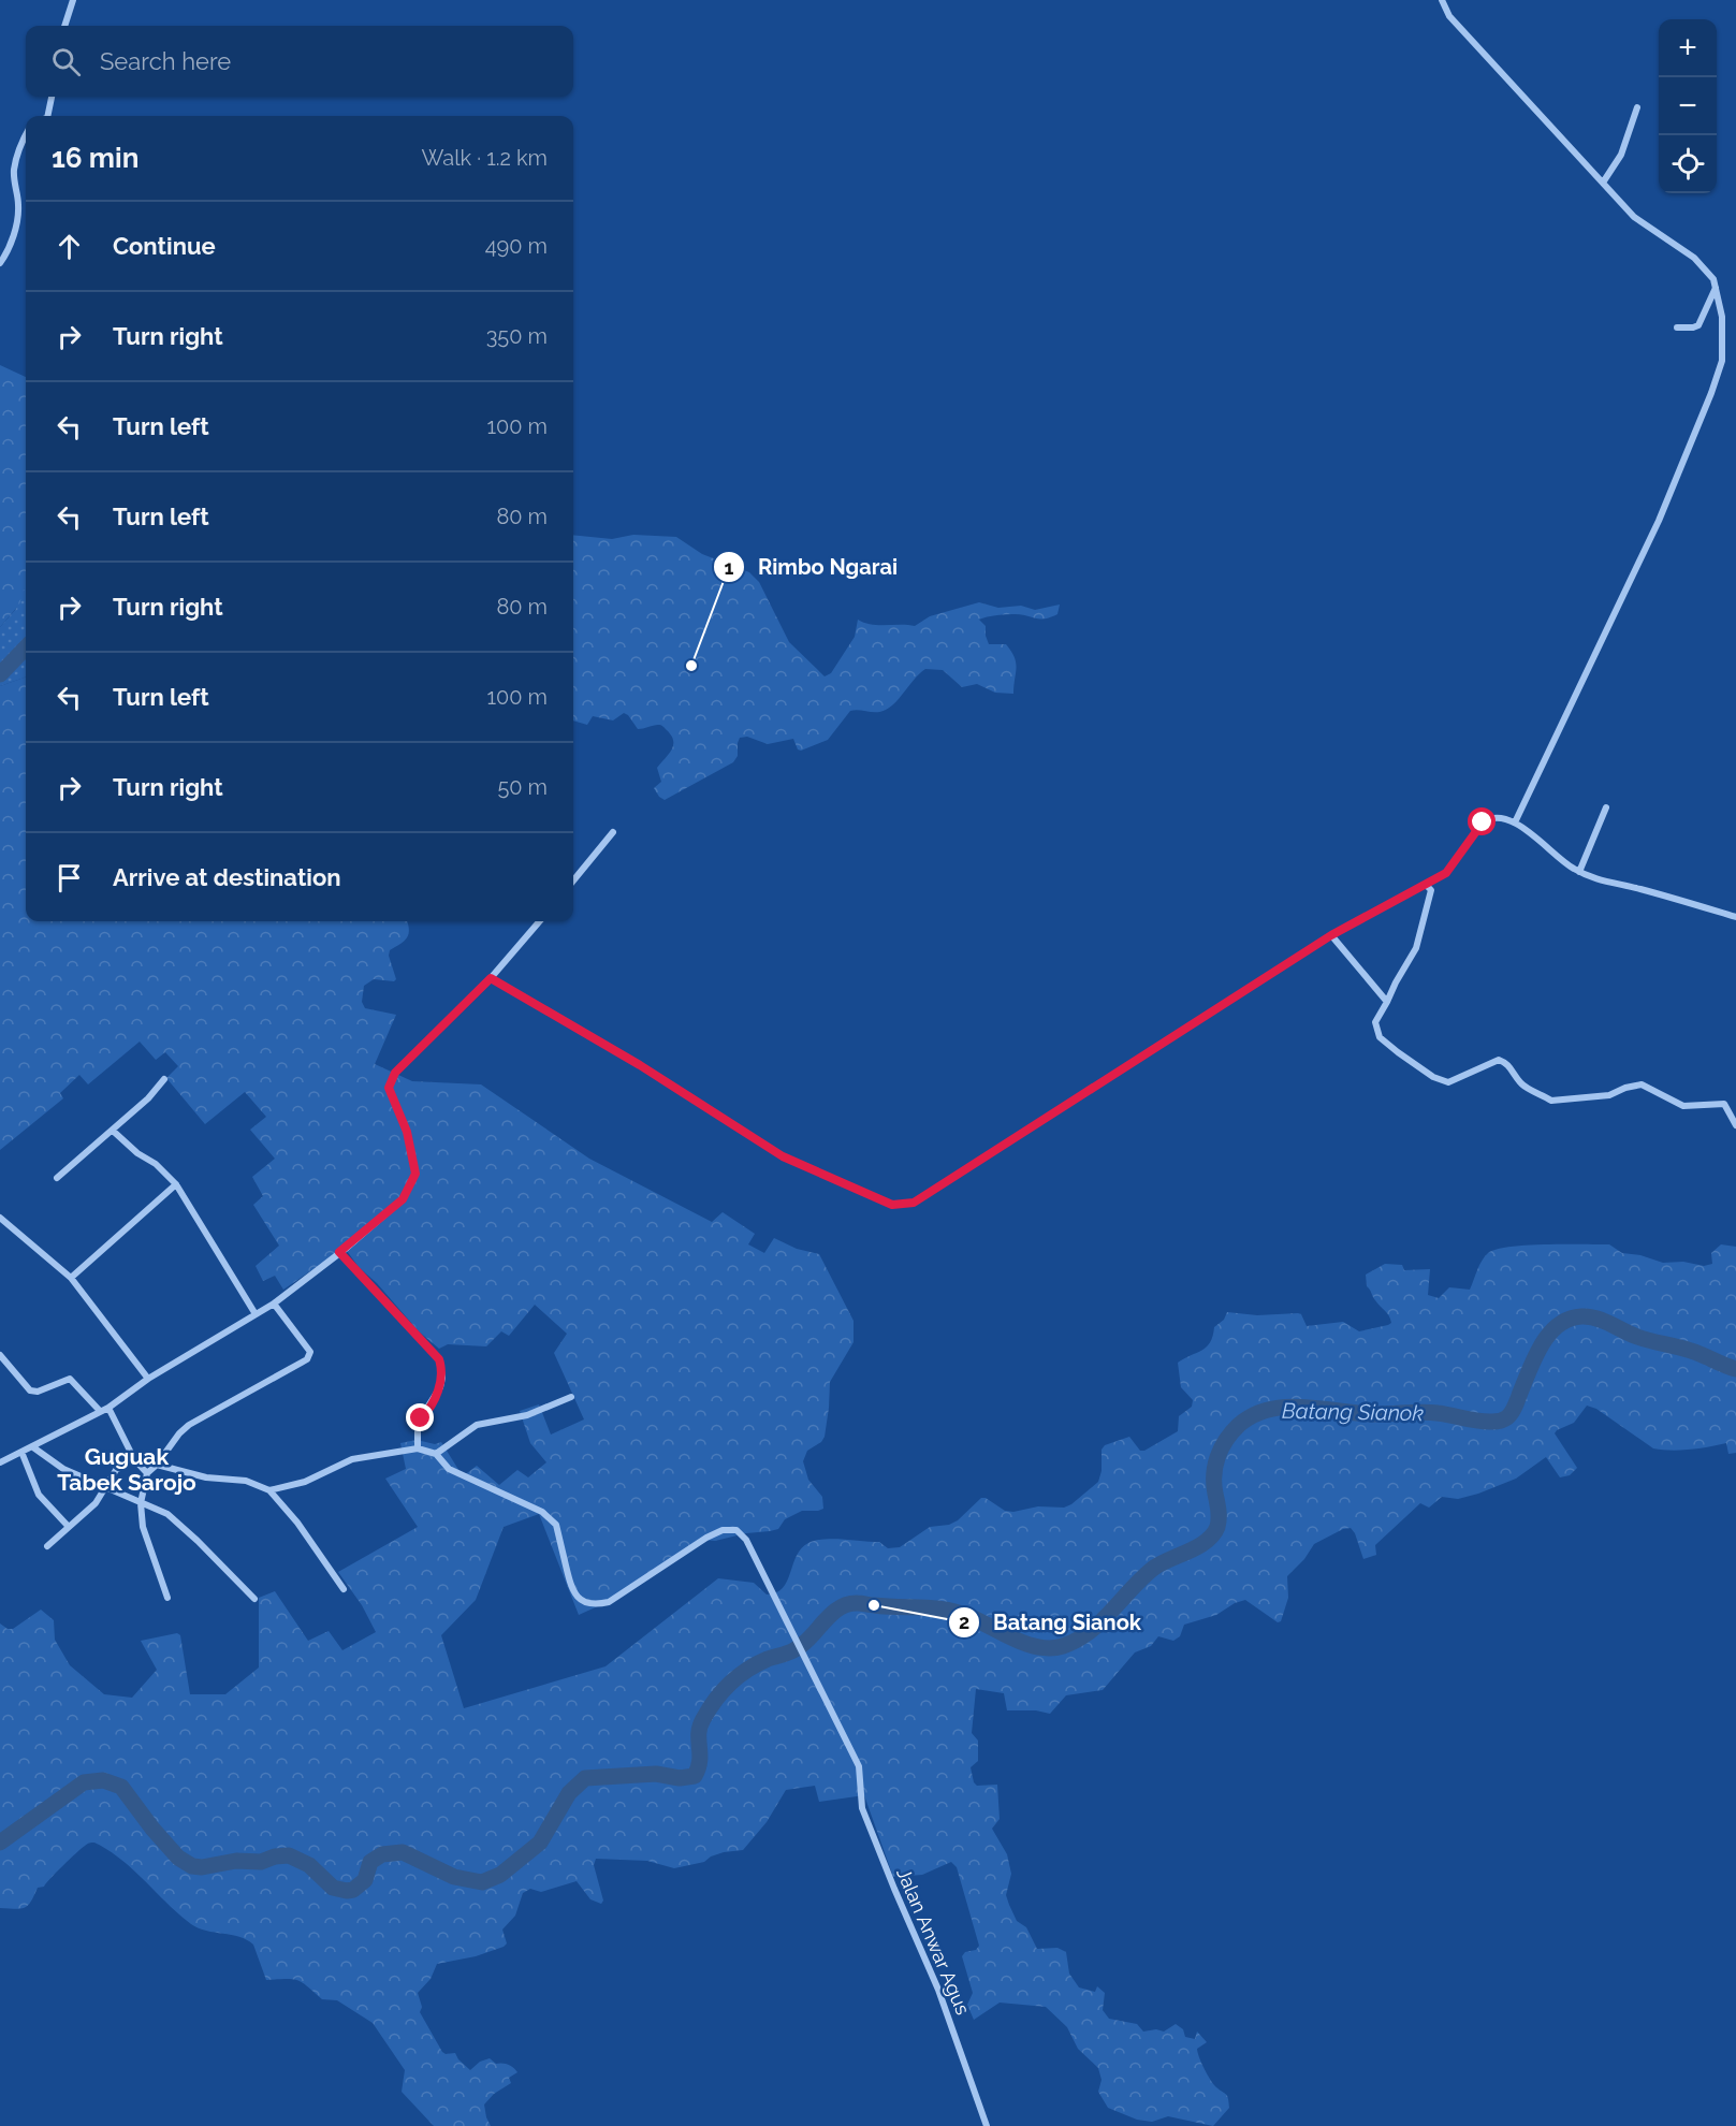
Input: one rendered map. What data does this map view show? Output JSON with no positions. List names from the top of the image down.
{
  "streets": {
    "street": ["Jalan Anwar Agus"]
  },
  "districts": ["Guguak Tabek Sarojo"],
  "water": ["Batang Sianok"],
  "places": ["Rimbo Ngarai", "Batang Sianok"],
  "page": {
    "map_buttons": ["+", "−"],
    "search": "Search here",
    "heading": ["16 min", "Walk · 1.2 km"],
    "list": [
      ["Continue", "490 m"],
      ["Turn right", "350 m"],
      ["Turn left", "100 m"],
      ["Turn left", "80 m"],
      ["Turn right", "80 m"],
      ["Turn left", "100 m"],
      ["Turn right", "50 m"],
      "Arrive at destination"
    ]
  }
}
